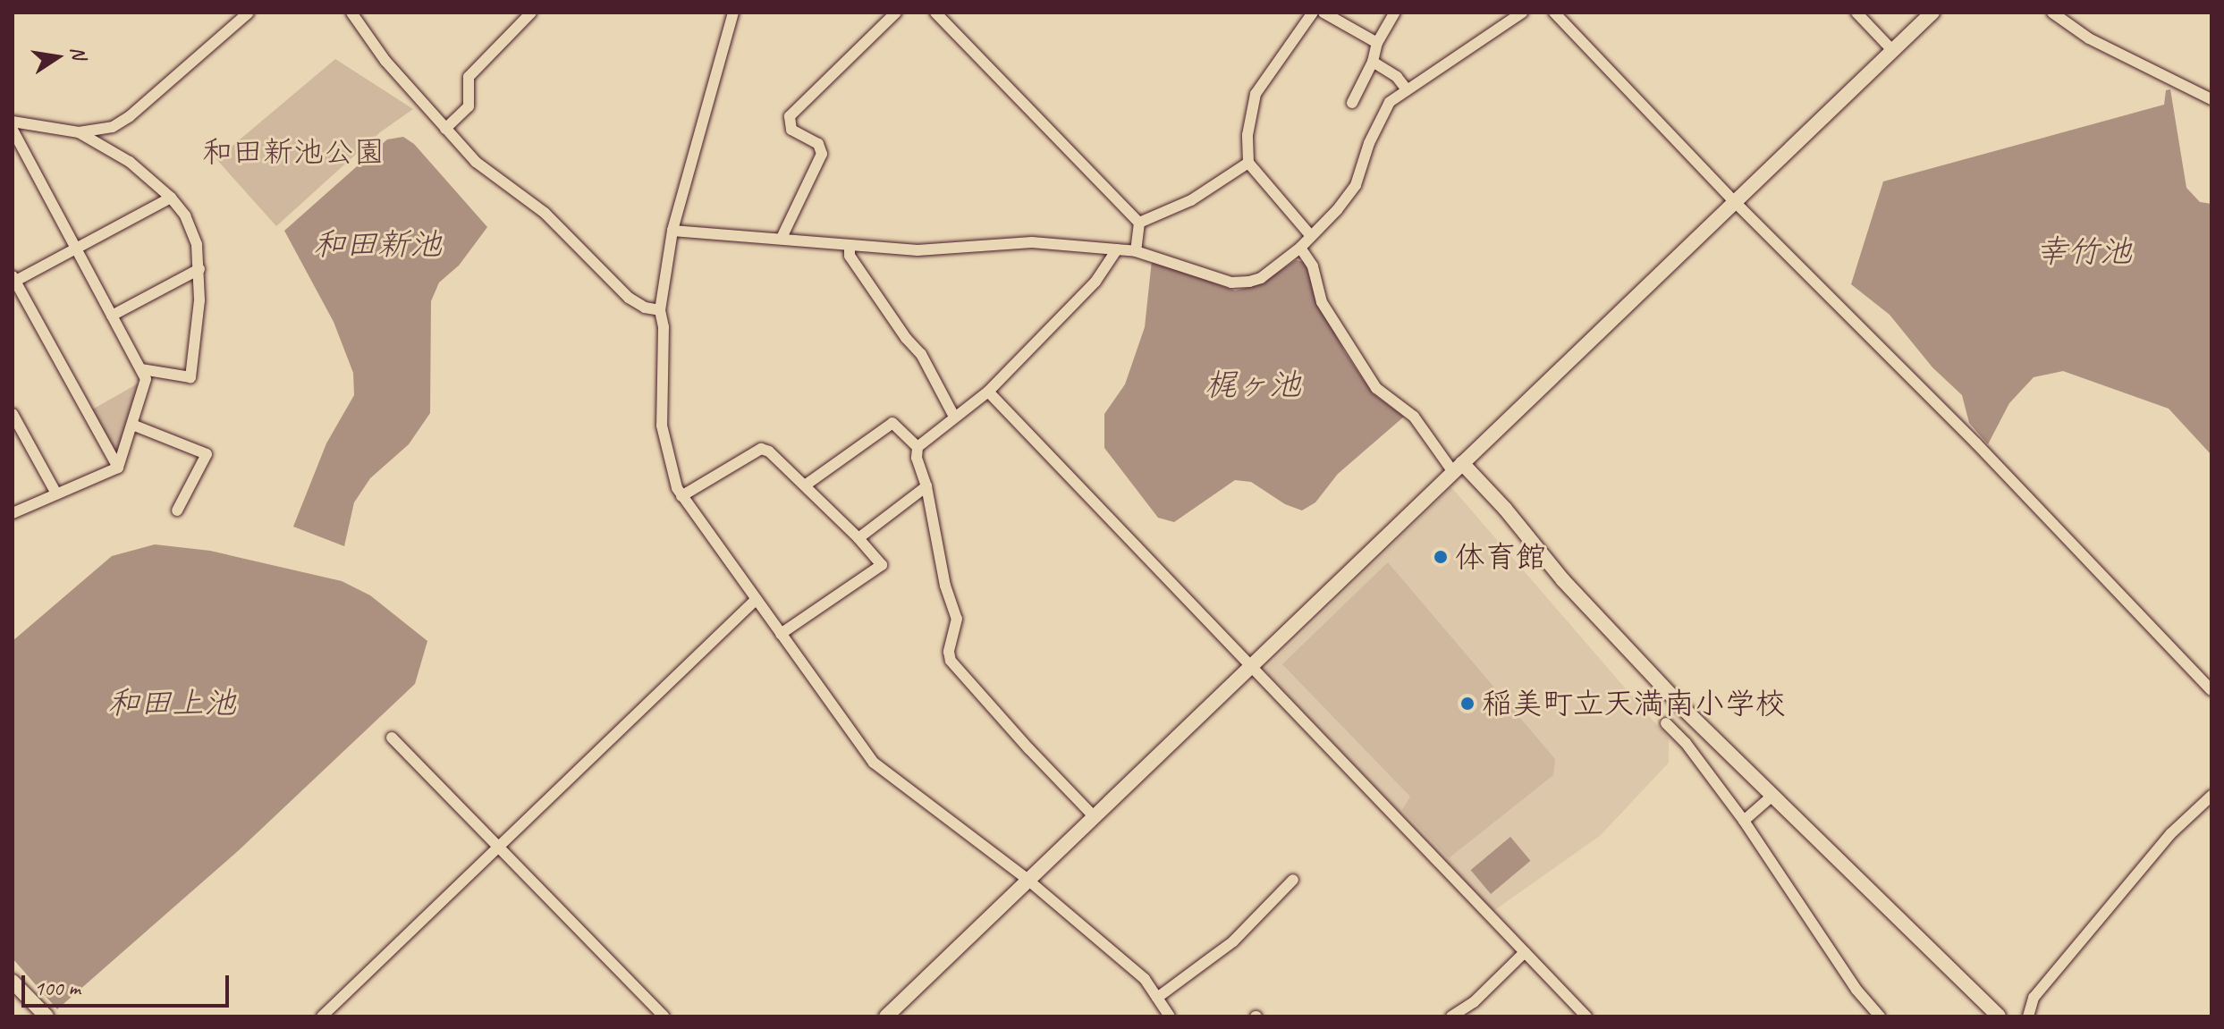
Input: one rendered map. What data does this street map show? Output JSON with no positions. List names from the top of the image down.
{
  "water": [
    "和田新池",
    "幸竹池",
    "梶ヶ池",
    "和田上池"
  ],
  "parks": ["和田新池公園"],
  "places": ["体育館", "稲美町立天満南小学校"],
  "scale_bar": "100 m",
  "north": "right"
}
